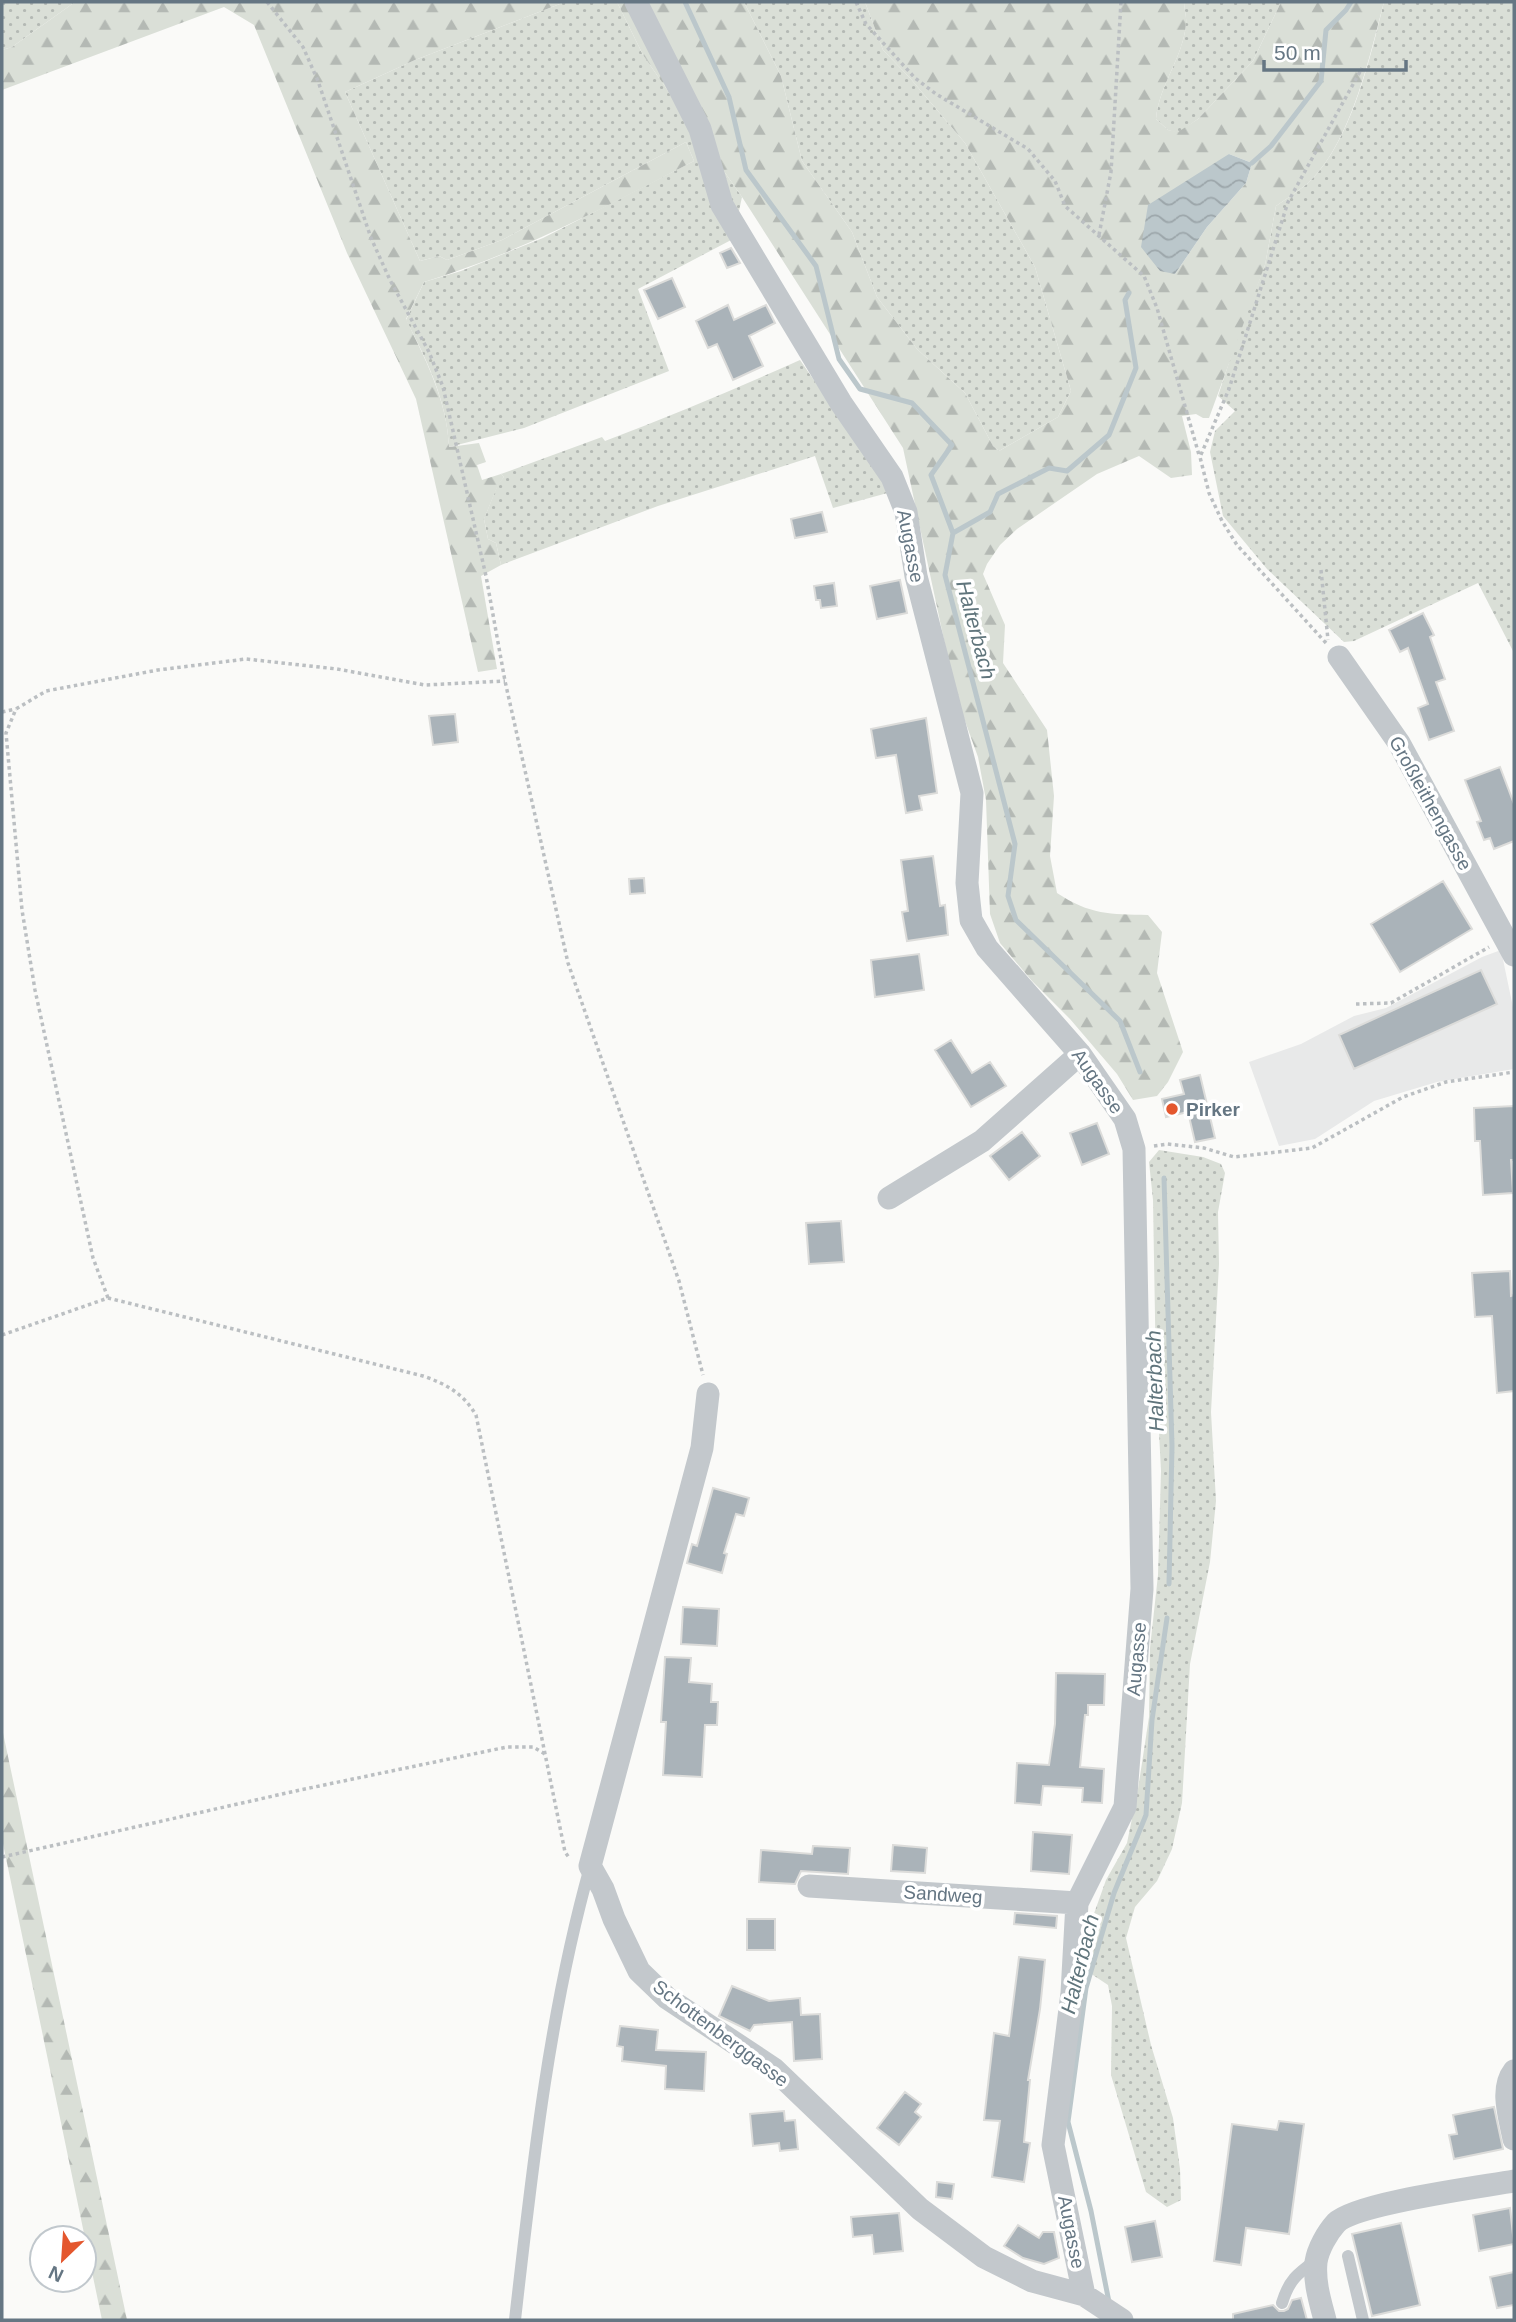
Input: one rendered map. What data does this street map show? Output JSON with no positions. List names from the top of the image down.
{
  "streets": {
    "street": [
      "Augasse",
      "Großleithengasse",
      "Sandweg",
      "Schottenberggasse"
    ]
  },
  "crossings": [
    ["Augasse", "Sandweg"],
    ["Augasse", "Schottenberggasse"]
  ],
  "water": ["Halterbach"],
  "places": ["Pirker"],
  "scale_bar": "50 m",
  "north": "bottom left"
}
